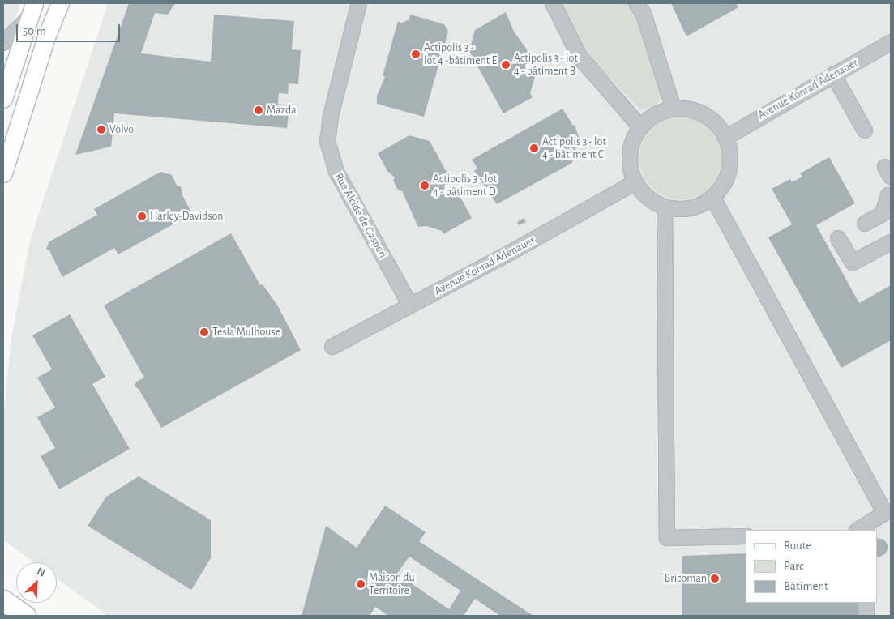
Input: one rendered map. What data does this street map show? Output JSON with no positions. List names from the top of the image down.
{
  "streets": {
    "street": ["Avenue Konrad Adenauer", "Rue Alcide de Gasperi"]
  },
  "crossings": [
    ["Avenue Konrad Adenauer", "Rue Alcide de Gasperi"]
  ],
  "places": [
    "Actipolis 3 - lot 4 -bâtiment E",
    "Actipolis 3 - lot 4 - bâtiment B",
    "Mazda",
    "Volvo",
    "Actipolis 3 - lot 4 - bâtiment C",
    "Actipolis 3 - lot 4 - bâtiment D",
    "Harley-Davidson",
    "Tesla Mulhouse",
    "Bricoman",
    "Maison du Territoire"
  ],
  "legend": ["Route", "Parc", "Bâtiment"],
  "scale_bar": "50 m",
  "north": "top right"
}
